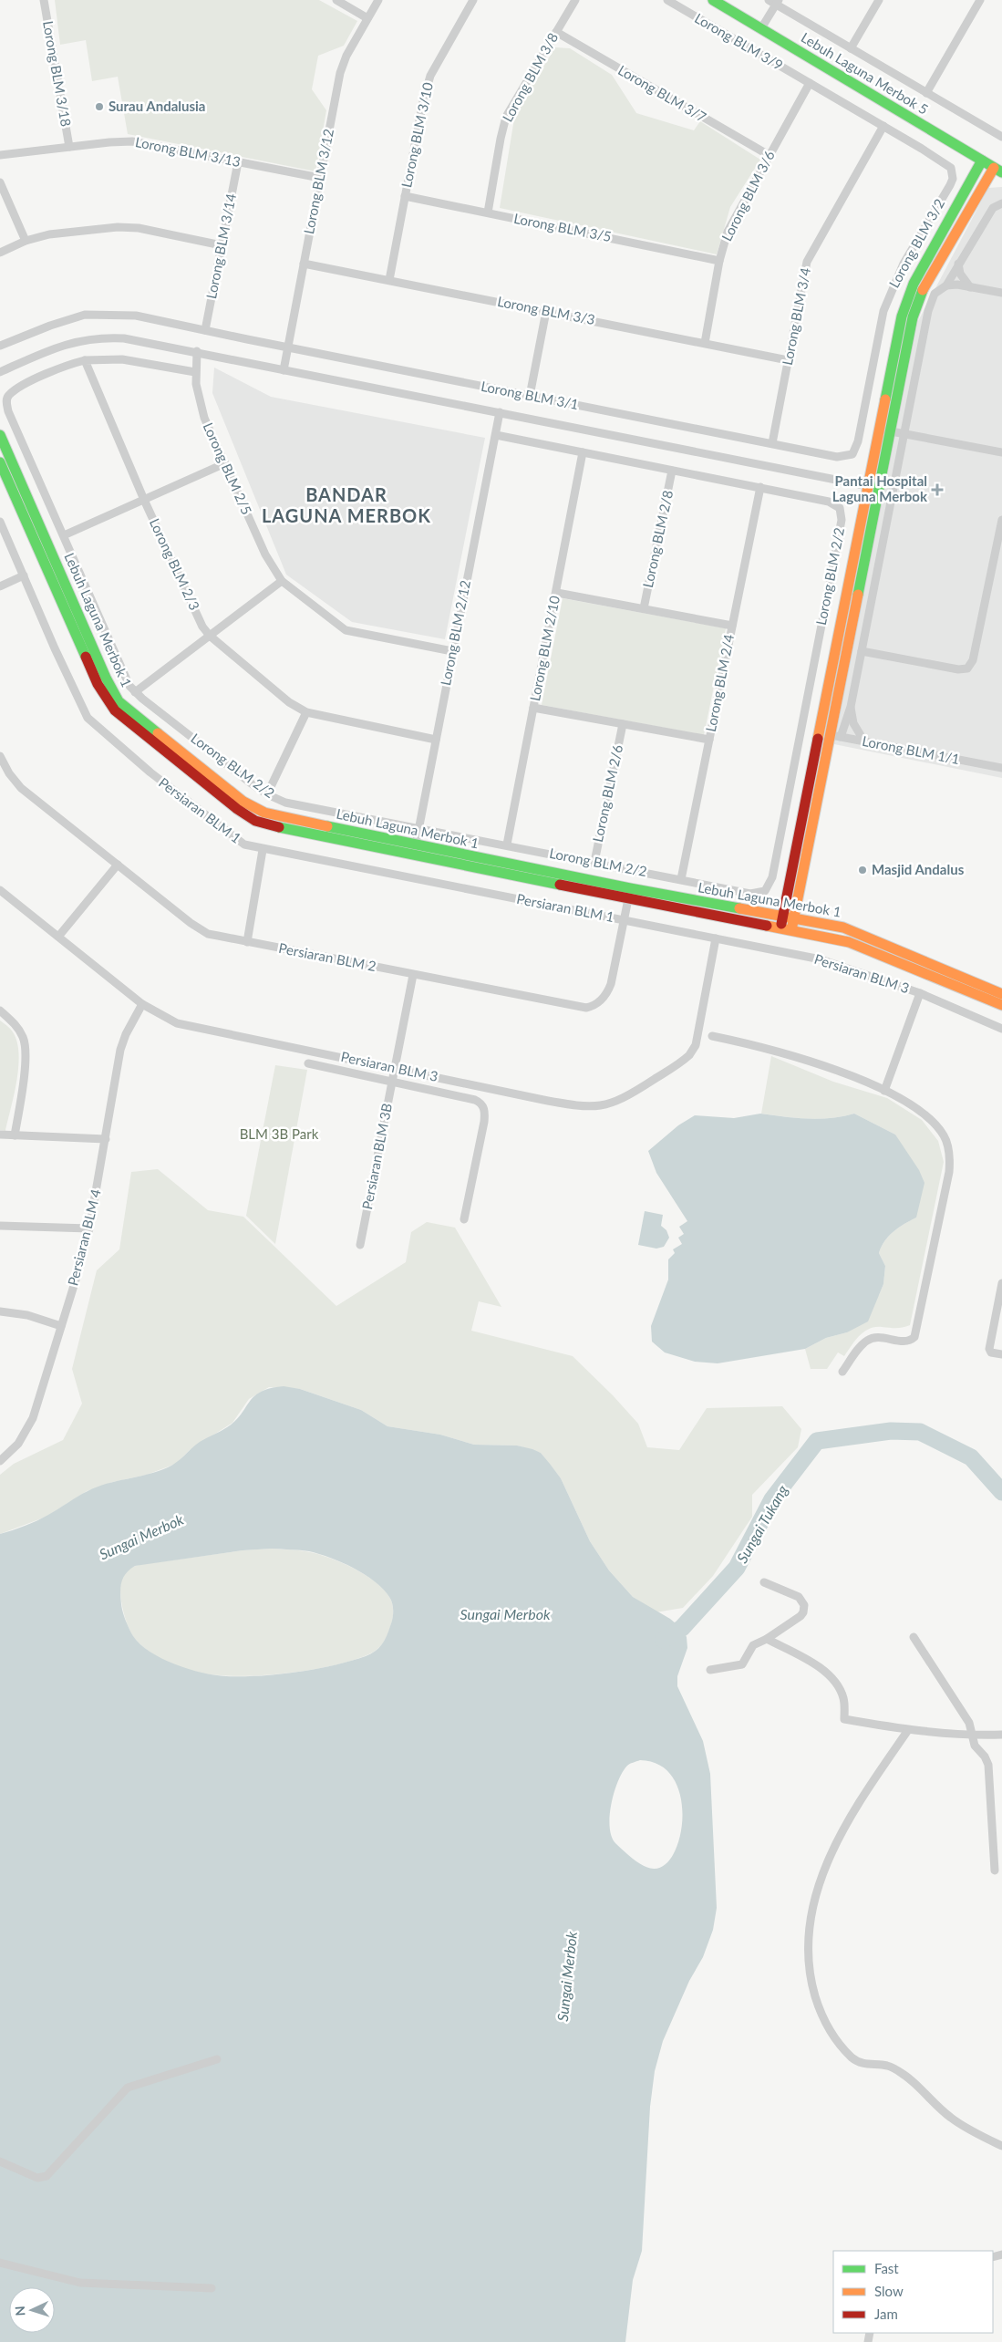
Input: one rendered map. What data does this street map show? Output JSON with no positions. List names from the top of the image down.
{
  "streets": {
    "street": [
      "Lorong BLM 3/9",
      "Lorong BLM 3/18",
      "Lebuh Laguna Merbok 5",
      "Lorong BLM 3/8",
      "Lorong BLM 3/7",
      "Lorong BLM 3/10",
      "Lorong BLM 3/13",
      "Lorong BLM 3/12",
      "Lorong BLM 3/6",
      "Lorong BLM 3/5",
      "Lorong BLM 3/2",
      "Lorong BLM 3/14",
      "Lorong BLM 3/3",
      "Lorong BLM 3/4",
      "Lorong BLM 3/1",
      "Lorong BLM 2/5",
      "Lorong BLM 2/8",
      "Lorong BLM 2/3",
      "Lorong BLM 2/2",
      "Lebuh Laguna Merbok 1",
      "Lorong BLM 2/12",
      "Lorong BLM 2/10",
      "Lorong BLM 2/4",
      "Lorong BLM 1/1",
      "Lorong BLM 2/6",
      "Persiaran BLM 1",
      "Persiaran BLM 2",
      "Persiaran BLM 3",
      "Persiaran BLM 3B",
      "Persiaran BLM 4"
    ]
  },
  "crossings": [
    ["Lorong BLM 3/9", "Lorong BLM 3/6"],
    ["Lorong BLM 3/9", "Lorong BLM 3/2"],
    ["Lorong BLM 3/18", "Lorong BLM 3/13"],
    ["Lorong BLM 3/8", "Lorong BLM 3/7"],
    ["Lorong BLM 3/8", "Lorong BLM 3/5"],
    ["Lorong BLM 3/7", "Lorong BLM 3/6"],
    ["Lorong BLM 3/10", "Lorong BLM 3/5"],
    ["Lorong BLM 3/10", "Lorong BLM 3/3"],
    ["Lorong BLM 3/13", "Lorong BLM 3/12"],
    ["Lorong BLM 3/13", "Lorong BLM 3/14"],
    ["Lorong BLM 3/12", "Lorong BLM 3/3"],
    ["Lorong BLM 3/12", "Lorong BLM 3/1"],
    ["Lorong BLM 3/6", "Lorong BLM 3/5"],
    ["Lorong BLM 3/6", "Lorong BLM 3/2"],
    ["Lorong BLM 3/6", "Lorong BLM 3/3"],
    ["Lorong BLM 3/2", "Lorong BLM 3/4"],
    ["Lorong BLM 3/2", "Lorong BLM 3/1"],
    ["Lorong BLM 3/14", "Lorong BLM 3/1"],
    ["Lorong BLM 3/3", "Lorong BLM 3/4"],
    ["Lorong BLM 3/4", "Lorong BLM 3/1"],
    ["Lorong BLM 2/5", "Lorong BLM 2/12"],
    ["Lorong BLM 2/8", "Lorong BLM 2/2"],
    ["Lorong BLM 2/3", "Lorong BLM 2/2"],
    ["Lorong BLM 2/3", "Lorong BLM 2/12"],
    ["Lorong BLM 2/2", "Lorong BLM 2/12"],
    ["Lorong BLM 2/2", "Lorong BLM 2/10"],
    ["Lorong BLM 2/2", "Lorong BLM 2/4"],
    ["Lorong BLM 2/2", "Lorong BLM 2/6"],
    ["Lebuh Laguna Merbok 1", "Lorong BLM 2/12"],
    ["Lebuh Laguna Merbok 1", "Persiaran BLM 2"],
    ["Persiaran BLM 1", "Persiaran BLM 2"],
    ["Persiaran BLM 1", "Persiaran BLM 3"],
    ["Persiaran BLM 2", "Persiaran BLM 3"],
    ["Persiaran BLM 2", "Persiaran BLM 3B"],
    ["Persiaran BLM 3", "Persiaran BLM 3B"],
    ["Persiaran BLM 3", "Persiaran BLM 4"]
  ],
  "districts": ["BANDAR LAGUNA MERBOK"],
  "water": ["Sungai Tukang", "Sungai Merbok"],
  "parks": ["BLM 3B Park"],
  "places": {
    "other": ["Surau Andalusia", "Masjid Andalus"],
    "health": ["Pantai Hospital Laguna Merbok"]
  },
  "legend": ["Fast", "Slow", "Jam"],
  "north": "left"
}
